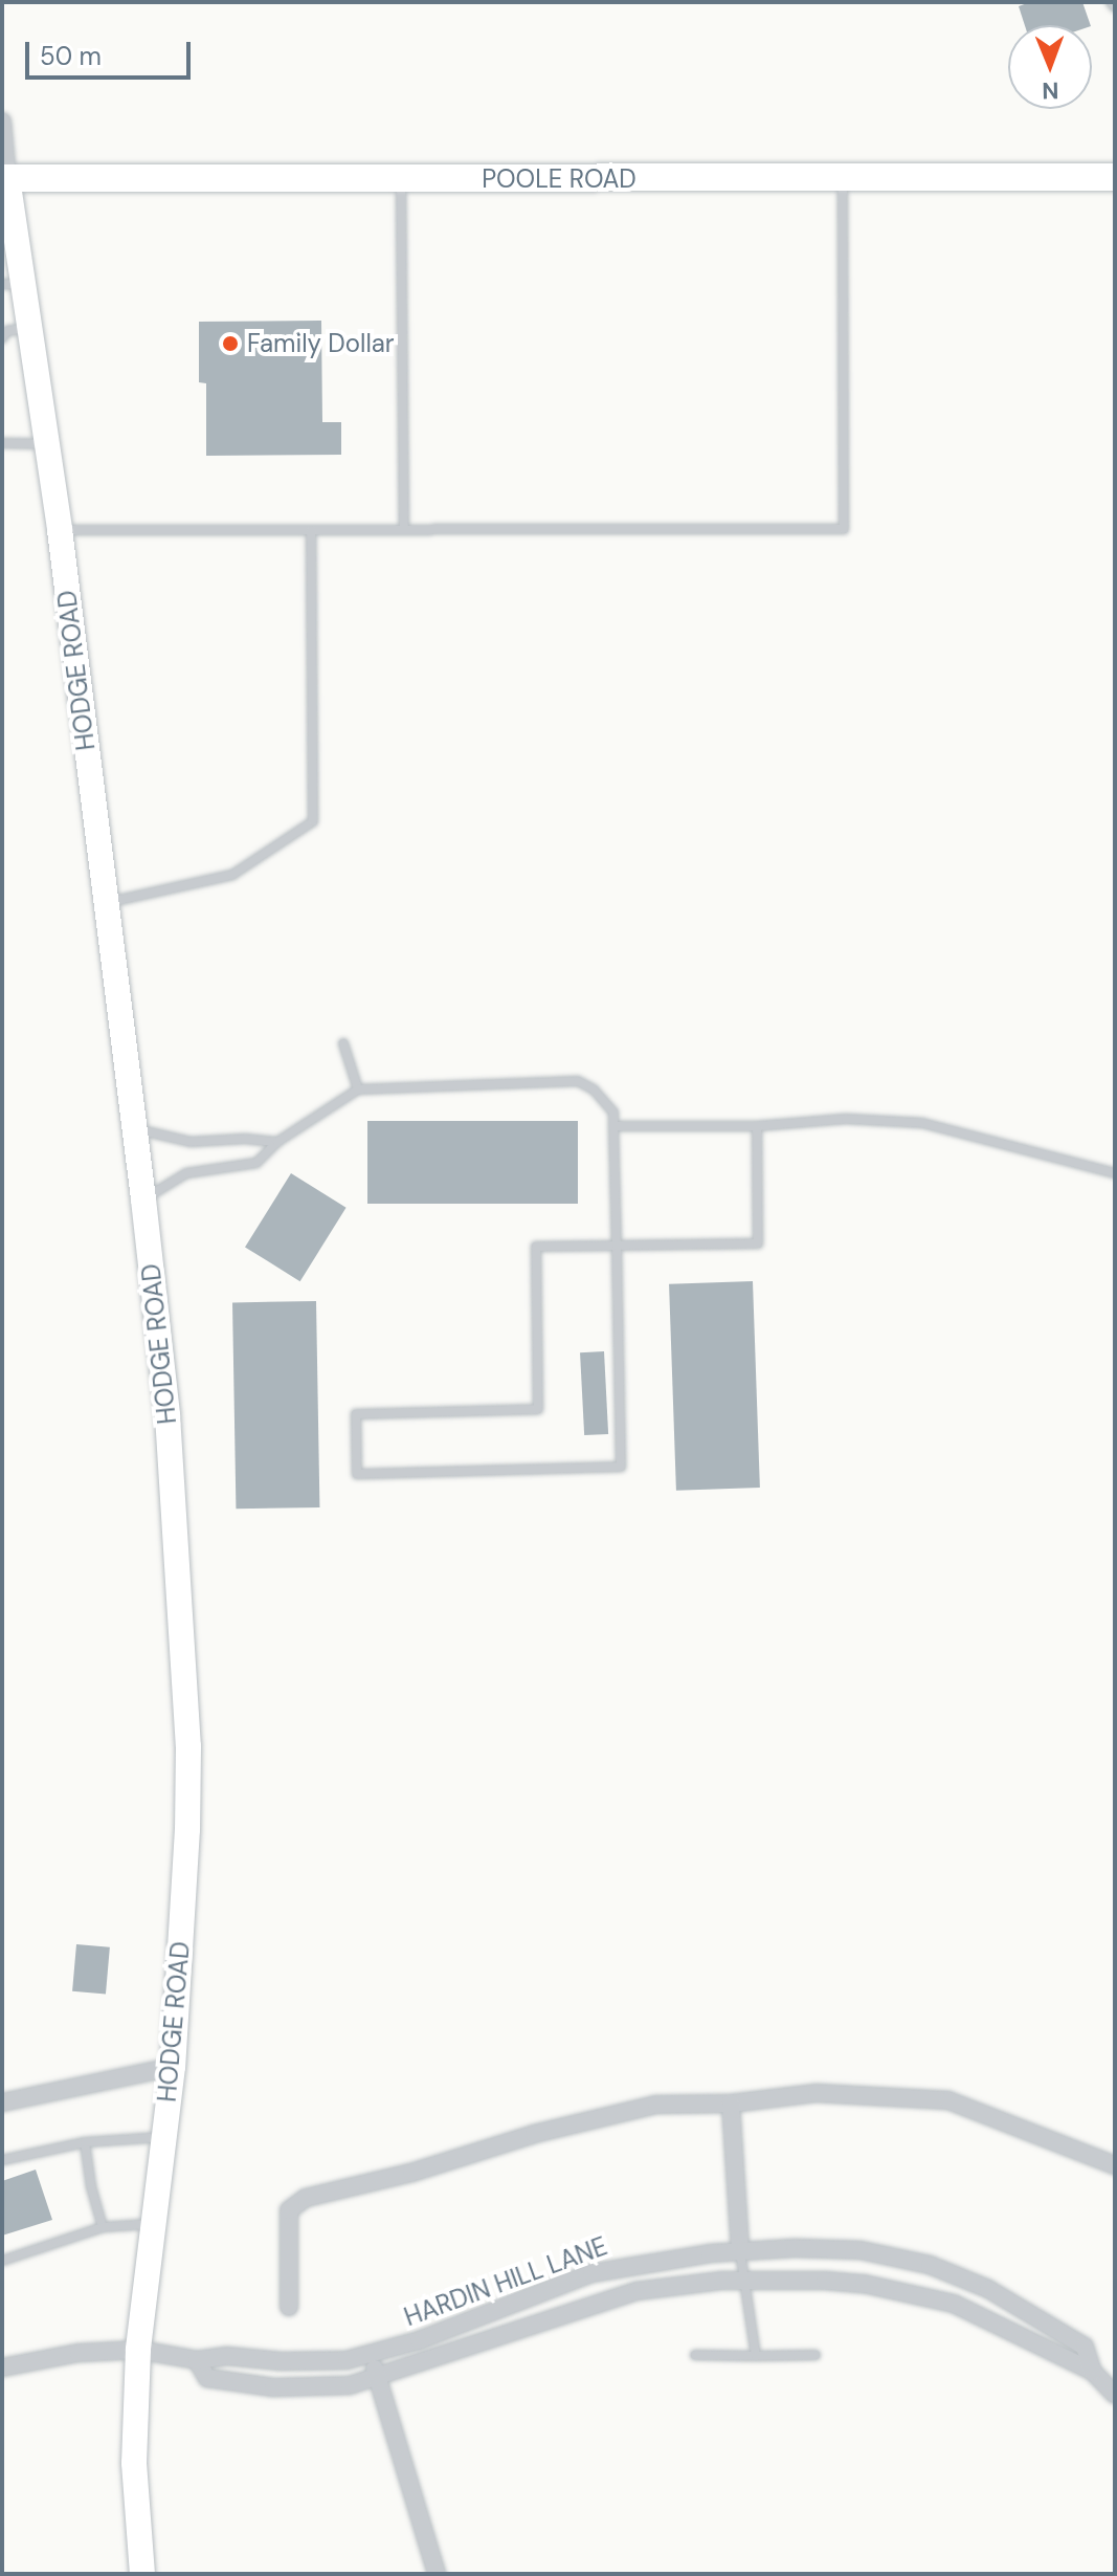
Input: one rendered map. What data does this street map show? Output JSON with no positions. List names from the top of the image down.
{
  "streets": {
    "main road": ["POOLE ROAD", "HODGE ROAD"],
    "street": ["HARDIN HILL LANE"]
  },
  "crossings": [
    ["POOLE ROAD", "HODGE ROAD"],
    ["HODGE ROAD", "HARDIN HILL LANE"]
  ],
  "places": ["Family Dollar"],
  "scale_bar": "50 m",
  "north": "bottom"
}
